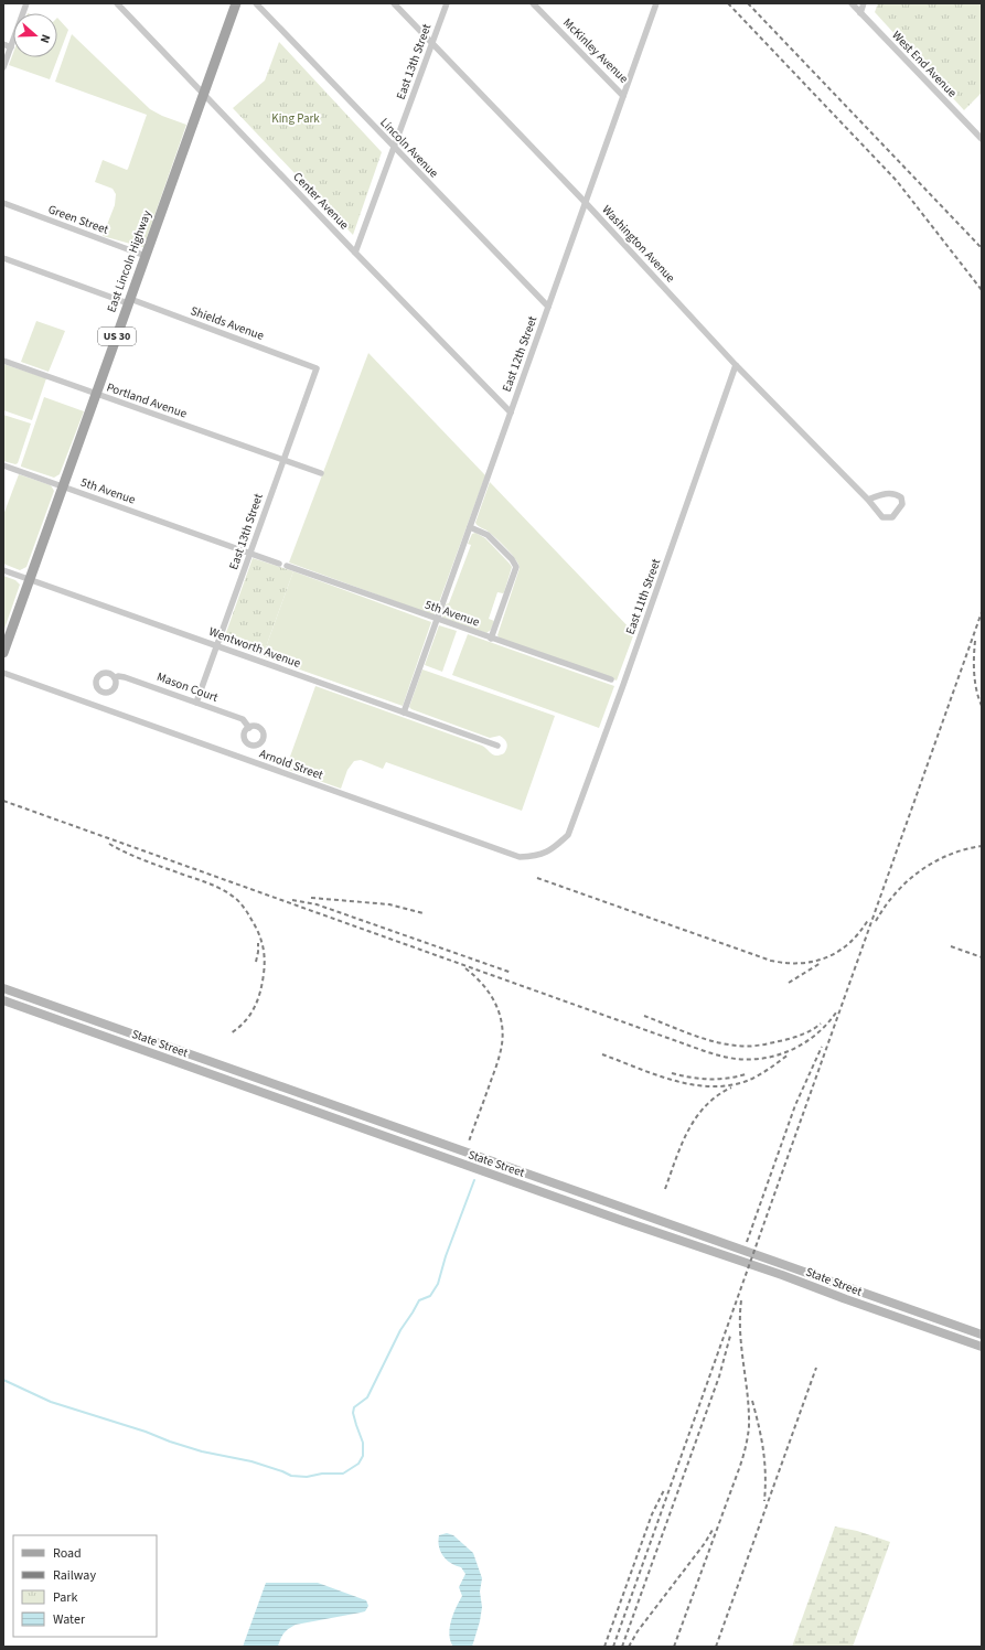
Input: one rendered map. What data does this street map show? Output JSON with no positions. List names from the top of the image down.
{
  "streets": {
    "main road": ["East Lincoln Highway", "US 30"],
    "street": [
      "McKinley Avenue",
      "East 13th Street",
      "West End Avenue",
      "Lincoln Avenue",
      "Center Avenue",
      "Green Street",
      "Washington Avenue",
      "Shields Avenue",
      "East 12th Street",
      "Portland Avenue",
      "5th Avenue",
      "East 11th Street",
      "Wentworth Avenue",
      "Mason Court",
      "Arnold Street",
      "State Street"
    ]
  },
  "crossings": [
    ["McKinley Avenue", "East 12th Street"],
    ["East 13th Street", "Lincoln Avenue"],
    ["East 13th Street", "Center Avenue"],
    ["East 13th Street", "Washington Avenue"],
    ["East 13th Street", "Shields Avenue"],
    ["East 13th Street", "Portland Avenue"],
    ["East 13th Street", "5th Avenue"],
    ["East 13th Street", "Wentworth Avenue"],
    ["East 13th Street", "Mason Court"],
    ["Lincoln Avenue", "East 12th Street"],
    ["Center Avenue", "East Lincoln Highway"],
    ["Center Avenue", "East 12th Street"],
    ["Green Street", "East Lincoln Highway"],
    ["Washington Avenue", "East 12th Street"],
    ["Washington Avenue", "East 11th Street"],
    ["East Lincoln Highway", "Shields Avenue"],
    ["East Lincoln Highway", "Portland Avenue"],
    ["East Lincoln Highway", "5th Avenue"],
    ["East Lincoln Highway", "Wentworth Avenue"],
    ["East 12th Street", "5th Avenue"],
    ["East 12th Street", "Wentworth Avenue"],
    ["East 11th Street", "Arnold Street"]
  ],
  "parks": ["King Park"],
  "legend": [
    "Road",
    "Railway",
    "Park",
    "Water"
  ],
  "north": "right"
}
